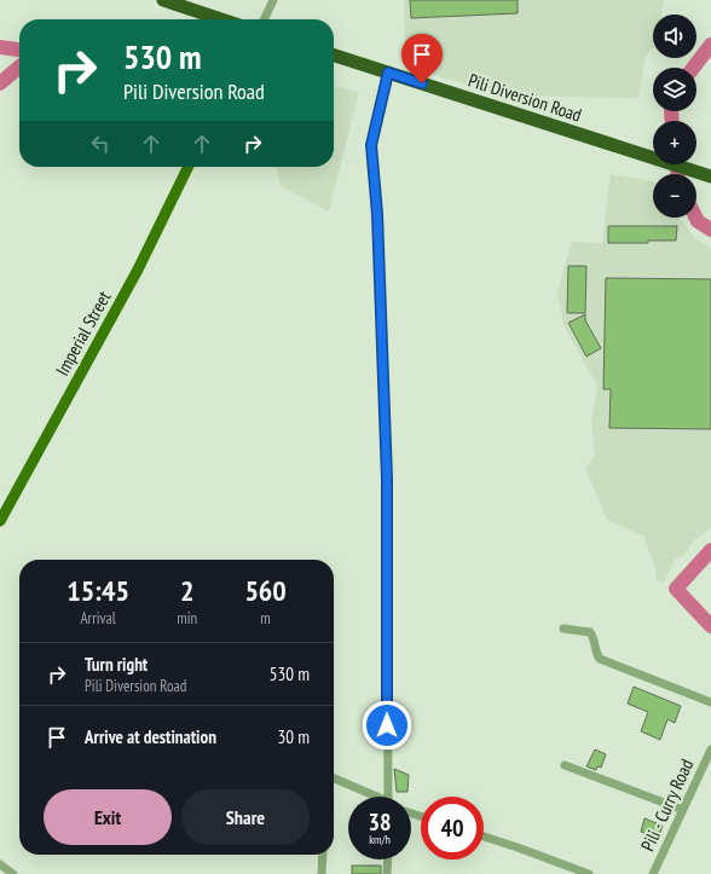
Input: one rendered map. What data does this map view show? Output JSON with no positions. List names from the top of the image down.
{
  "streets": {
    "highway": ["Pili Diversion Road"],
    "main road": ["Imperial Street"],
    "street": ["Pili - Curry Road"]
  },
  "page": {
    "map_buttons": ["+", "−"],
    "turn": ["530 m", "Pili Diversion Road"],
    "eta": [
      "15:45",
      "Arrival",
      "2",
      "min",
      "560",
      "m"
    ],
    "list": [
      {
        "name": "Turn right",
        "note": "Pili Diversion Road",
        "value": "530 m"
      },
      {
        "name": "Arrive at destination",
        "value": "30 m"
      }
    ],
    "buttons": ["Exit", "Share"],
    "speed": "38 km/h",
    "limit": "40"
  }
}
